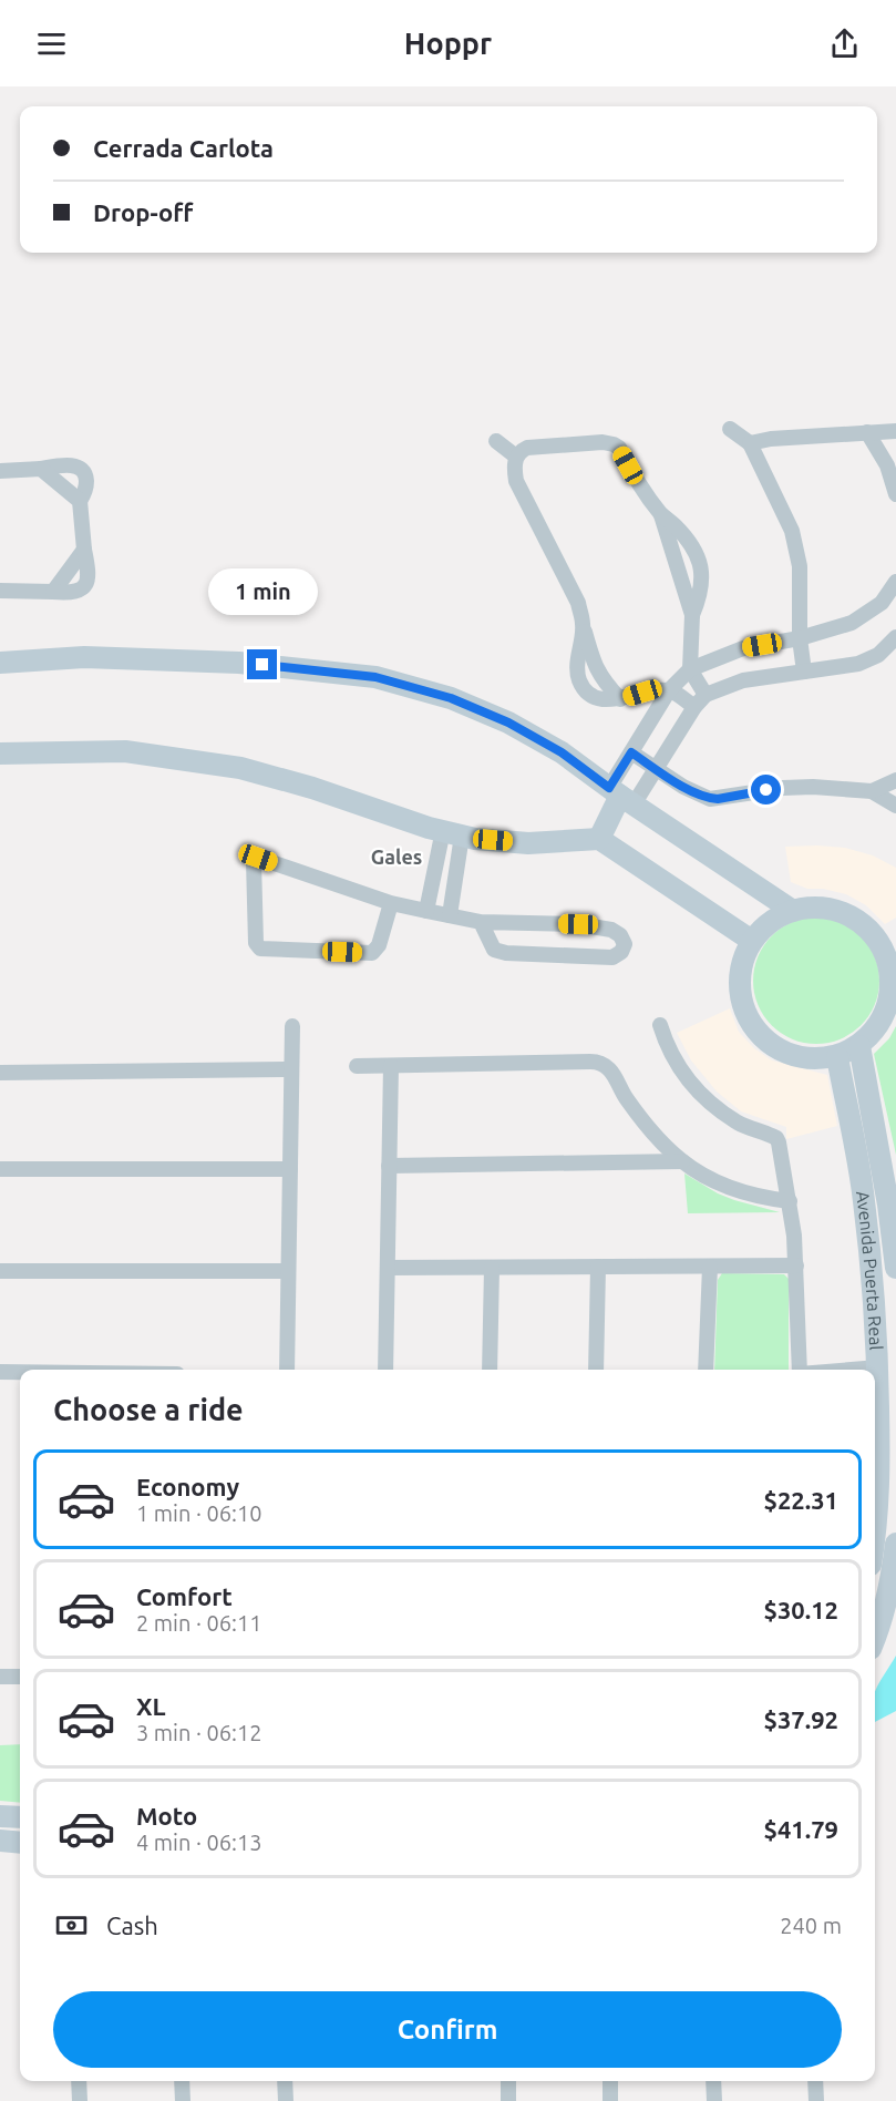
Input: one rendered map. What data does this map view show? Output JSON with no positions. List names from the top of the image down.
{
  "streets": {
    "street": ["Avenida Puerta Real"]
  },
  "districts": ["Gales"],
  "page": {
    "header": "Hoppr",
    "banner": ["Cerrada Carlota", "Drop-off"],
    "bubble": "1 min",
    "heading": "Choose a ride",
    "list": [
      {
        "name": "Economy",
        "note": "1 min · 06:10",
        "value": "$22.31"
      },
      {
        "name": "Comfort",
        "note": "2 min · 06:11",
        "value": "$30.12"
      },
      {
        "name": "XL",
        "note": "3 min · 06:12",
        "value": "$37.92"
      },
      {
        "name": "Moto",
        "note": "4 min · 06:13",
        "value": "$41.79"
      }
    ],
    "pay": ["Cash", "240 m"],
    "buttons": "Confirm"
  }
}
